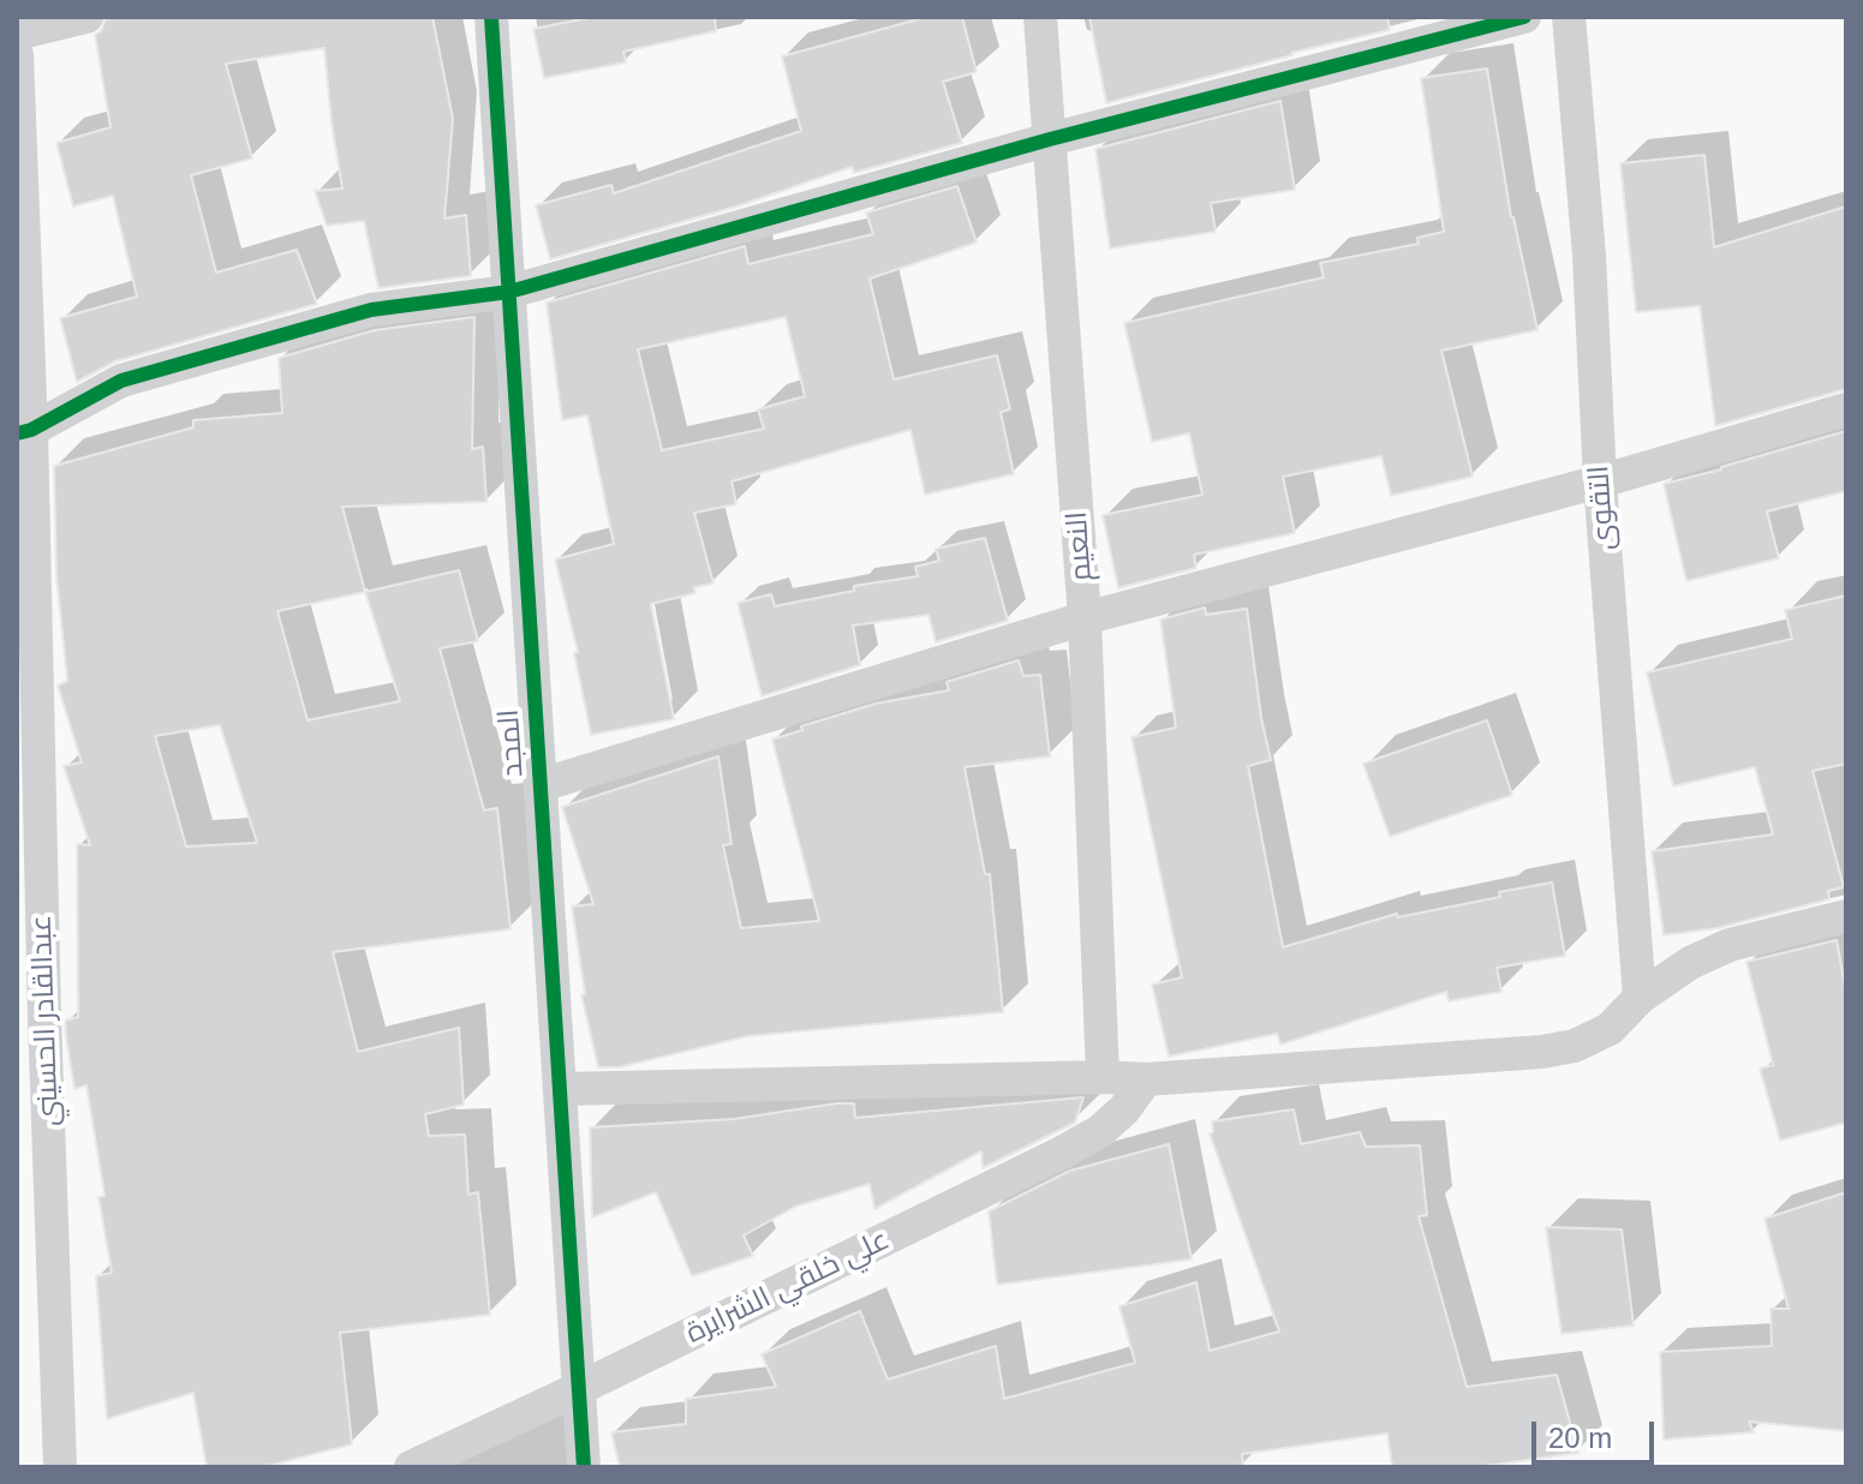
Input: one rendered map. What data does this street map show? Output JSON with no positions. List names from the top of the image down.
{
  "streets": {
    "street": [
      "التقوى",
      "النعيم",
      "المجد",
      "عبدالقادر الحسيني",
      "علي خلقي الشرايرة"
    ]
  },
  "crossings": [
    ["المجد", "علي خلقي الشرايرة"]
  ],
  "scale_bar": "20 m"
}
